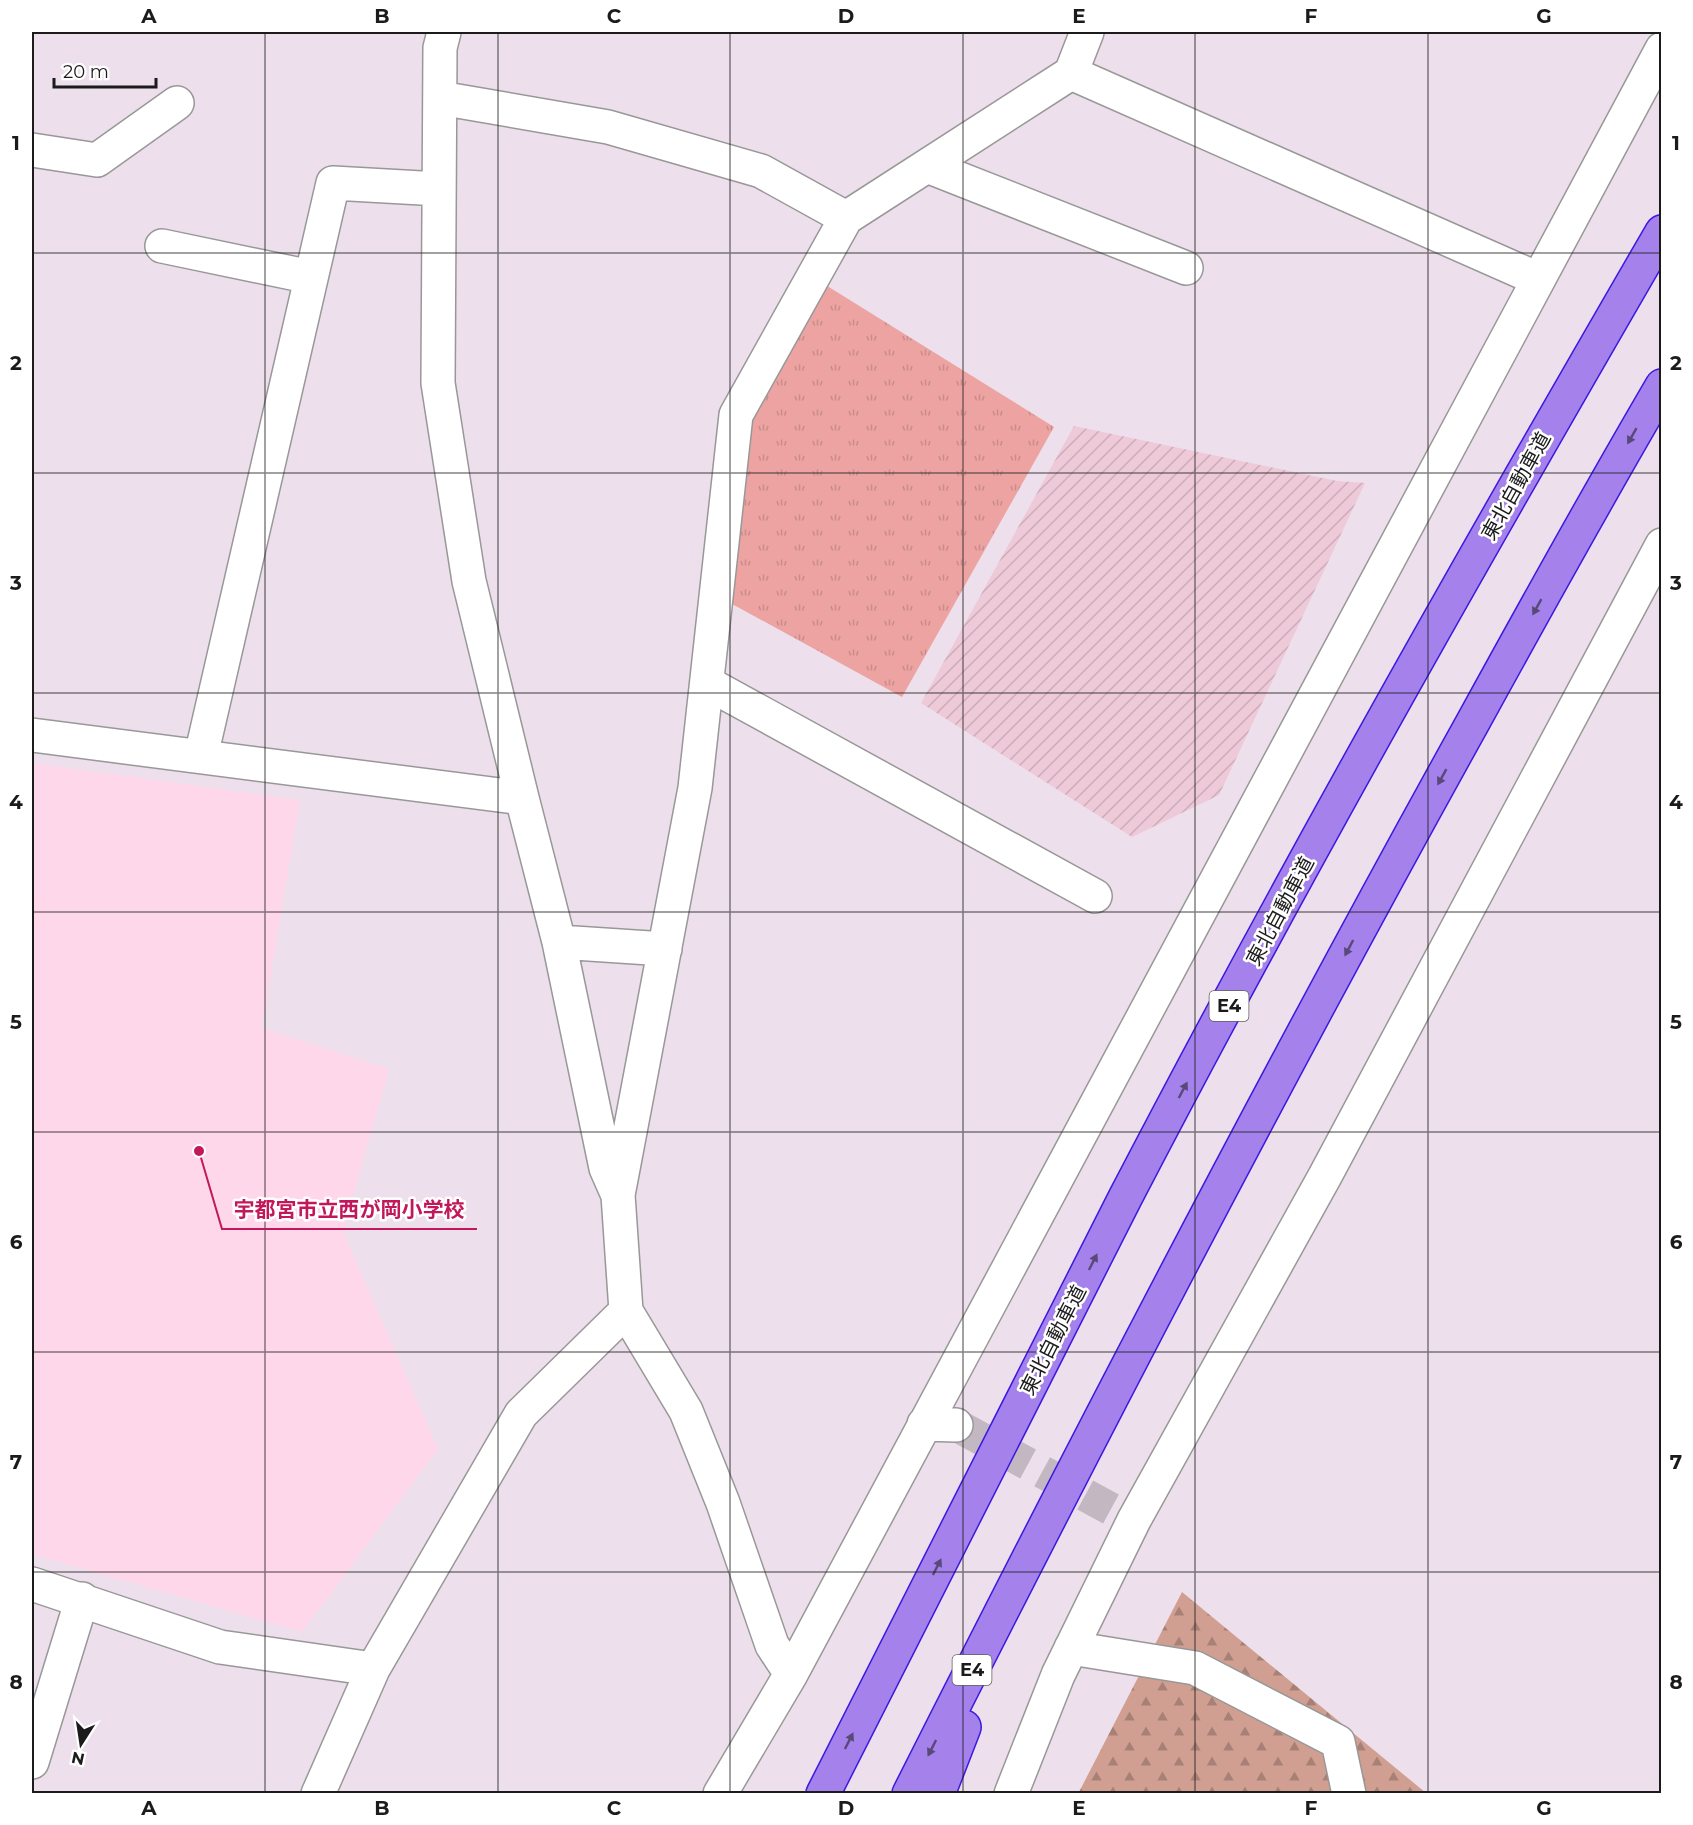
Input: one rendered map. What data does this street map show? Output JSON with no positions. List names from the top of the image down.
{
  "streets": {
    "highway": ["東北自動車道", "E4"]
  },
  "places": ["宇都宮市立西が岡小学校"],
  "scale_bar": "20 m",
  "north": "bottom",
  "grid": {
    "columns": [
      "A",
      "B",
      "C",
      "D",
      "E",
      "F",
      "G"
    ],
    "rows": [
      "1",
      "2",
      "3",
      "4",
      "5",
      "6",
      "7",
      "8"
    ]
  }
}
